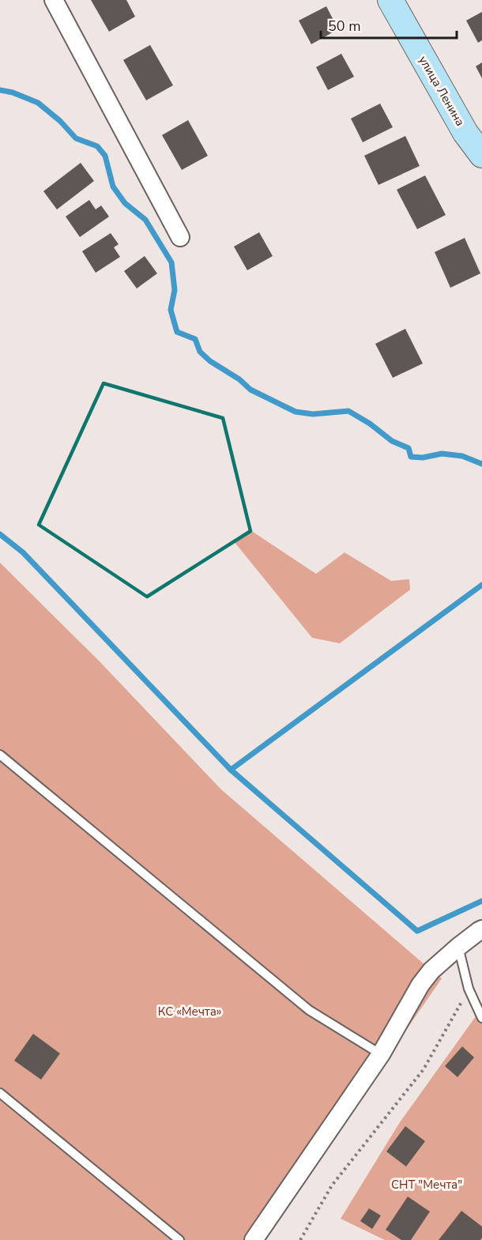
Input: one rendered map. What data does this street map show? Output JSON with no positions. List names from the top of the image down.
{
  "streets": {
    "main road": ["улица Ленина"]
  },
  "parks": ["КС «Мечта»", "СНТ \"Мечта\""],
  "scale_bar": "50 m"
}
